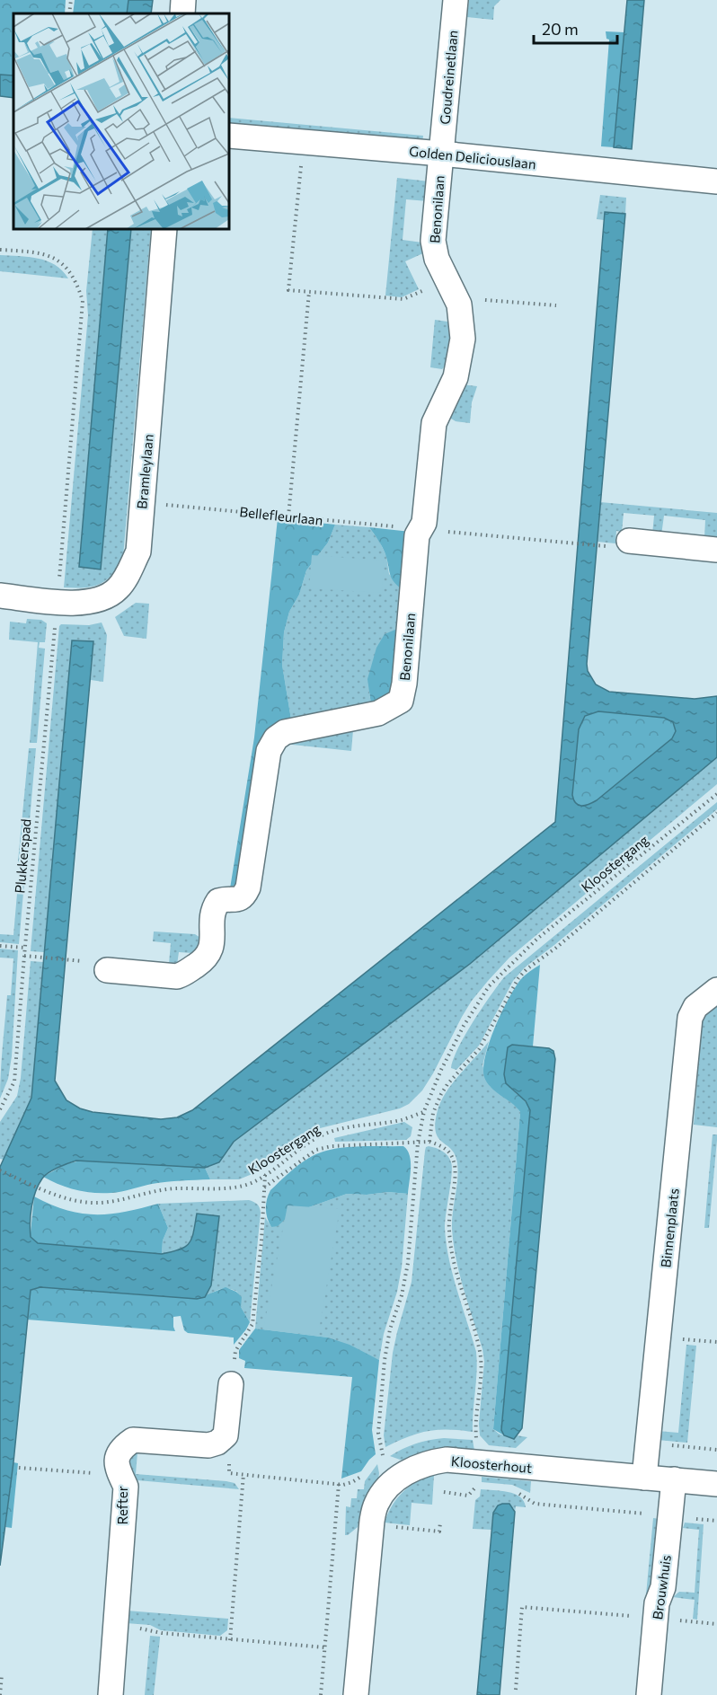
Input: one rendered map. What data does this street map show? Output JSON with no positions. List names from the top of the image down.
{
  "streets": {
    "street": [
      "Goudreinetlaan",
      "Golden Deliciouslaan",
      "Benonilaan",
      "Bramleylaan",
      "Binnenplaats",
      "Kloosterhout",
      "Refter",
      "Brouwhuis"
    ],
    "path": ["Bellefleurlaan", "Plukkerspad", "Kloostergang"]
  },
  "crossings": [
    ["Goudreinetlaan", "Golden Deliciouslaan"],
    ["Goudreinetlaan", "Benonilaan"],
    ["Golden Deliciouslaan", "Benonilaan"],
    ["Benonilaan", "Bellefleurlaan"],
    ["Bramleylaan", "Bellefleurlaan"],
    ["Bramleylaan", "Plukkerspad"],
    ["Kloostergang", "Kloosterhout"],
    ["Binnenplaats", "Kloosterhout"],
    ["Kloosterhout", "Brouwhuis"]
  ],
  "scale_bar": "20 m"
}
